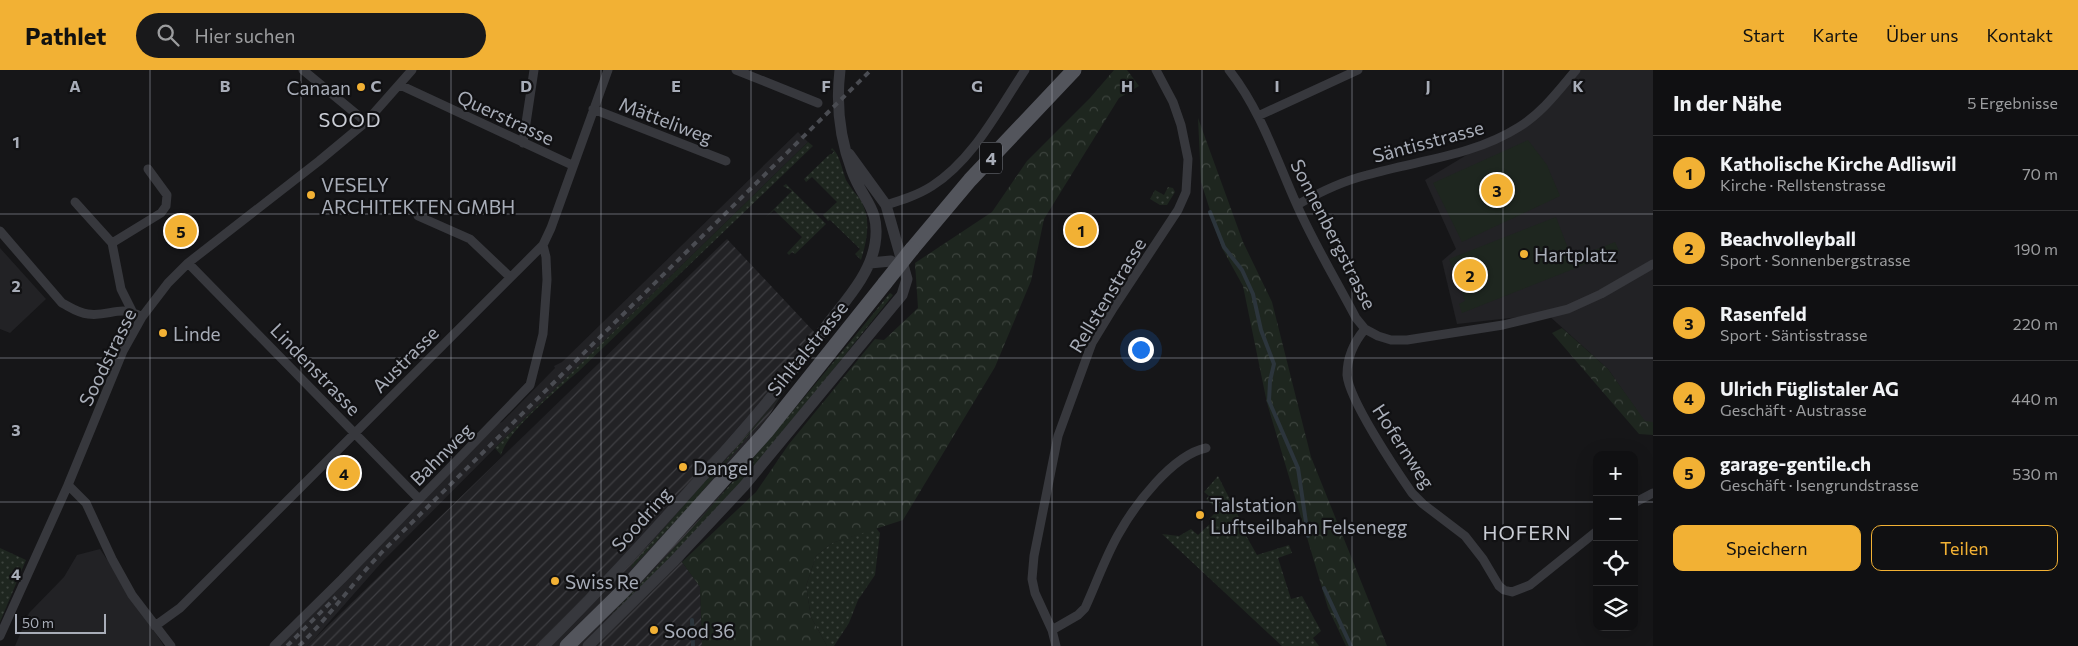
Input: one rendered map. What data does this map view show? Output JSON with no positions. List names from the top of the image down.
{
  "streets": {
    "main road": ["4", "Sihltalstrasse"],
    "street": [
      "Querstrasse",
      "Mätteliweg",
      "Säntisstrasse",
      "Sonnenbergstrasse",
      "Rellstenstrasse",
      "Soodstrasse",
      "Austrasse",
      "Lindenstrasse",
      "Hofernweg",
      "Bahnweg",
      "Soodring"
    ]
  },
  "crossings": [
    ["Querstrasse", "Soodstrasse"],
    ["Querstrasse", "Austrasse"],
    ["Mätteliweg", "Austrasse"],
    ["Säntisstrasse", "Sonnenbergstrasse"],
    ["Sonnenbergstrasse", "Hofernweg"],
    ["Soodstrasse", "Lindenstrasse"],
    ["Austrasse", "Lindenstrasse"],
    ["Austrasse", "Bahnweg"],
    ["Lindenstrasse", "Bahnweg"]
  ],
  "districts": ["SOOD", "HOFERN"],
  "places": [
    "Canaan",
    "VESELY ARCHITEKTEN GMBH",
    "Hartplatz",
    "Linde",
    "Dangel",
    "Talstation Luftseilbahn Felsenegg",
    "Swiss Re",
    "Sood 36"
  ],
  "scale_bar": "50 m",
  "page": {
    "header": "Pathlet",
    "search": "Hier suchen",
    "nav": [
      "Start",
      "Karte",
      "Über uns",
      "Kontakt"
    ],
    "heading": ["In der Nähe", "5 Ergebnisse"],
    "list": [
      {
        "mark": "1",
        "name": "Katholische Kirche Adliswil",
        "note": "Kirche · Rellstenstrasse",
        "value": "70 m"
      },
      {
        "mark": "2",
        "name": "Beachvolleyball",
        "note": "Sport · Sonnenbergstrasse",
        "value": "190 m"
      },
      {
        "mark": "3",
        "name": "Rasenfeld",
        "note": "Sport · Säntisstrasse",
        "value": "220 m"
      },
      {
        "mark": "4",
        "name": "Ulrich Füglistaler AG",
        "note": "Geschäft · Austrasse",
        "value": "440 m"
      },
      {
        "mark": "5",
        "name": "garage-gentile.ch",
        "note": "Geschäft · Isengrundstrasse",
        "value": "530 m"
      }
    ],
    "pins": [
      "3",
      "1",
      "5",
      "2",
      "4"
    ],
    "map_buttons": ["+", "−"],
    "buttons": ["Speichern", "Teilen"],
    "scale": "50 m"
  },
  "grid": {
    "columns": [
      "A",
      "B",
      "C",
      "D",
      "E",
      "F",
      "G",
      "H",
      "I",
      "J",
      "K"
    ],
    "rows": [
      "1",
      "2",
      "3",
      "4"
    ]
  }
}
